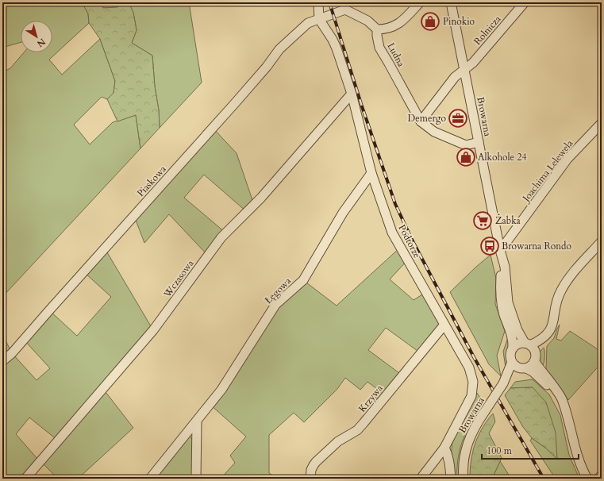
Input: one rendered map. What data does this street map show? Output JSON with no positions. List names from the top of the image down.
{
  "streets": {
    "street": [
      "Rolnicza",
      "Ludna",
      "Browarna",
      "Joachima Lelewela",
      "Piaskowa",
      "Podtorze",
      "Wczasowa",
      "Łęgowa",
      "Krzywa"
    ]
  },
  "crossings": [
    ["Rolnicza", "Browarna"],
    ["Ludna", "Browarna"],
    ["Browarna", "Joachima Lelewela"],
    ["Piaskowa", "Podtorze"],
    ["Podtorze", "Wczasowa"],
    ["Podtorze", "Łęgowa"],
    ["Podtorze", "Krzywa"]
  ],
  "places": {
    "shop": ["Pinokio", "Alkohole 24"],
    "office": ["Demergo"],
    "supermarket": ["Żabka"],
    "bus stop": ["Browarna Rondo"]
  },
  "scale_bar": "100 m",
  "north": "bottom right"
}
